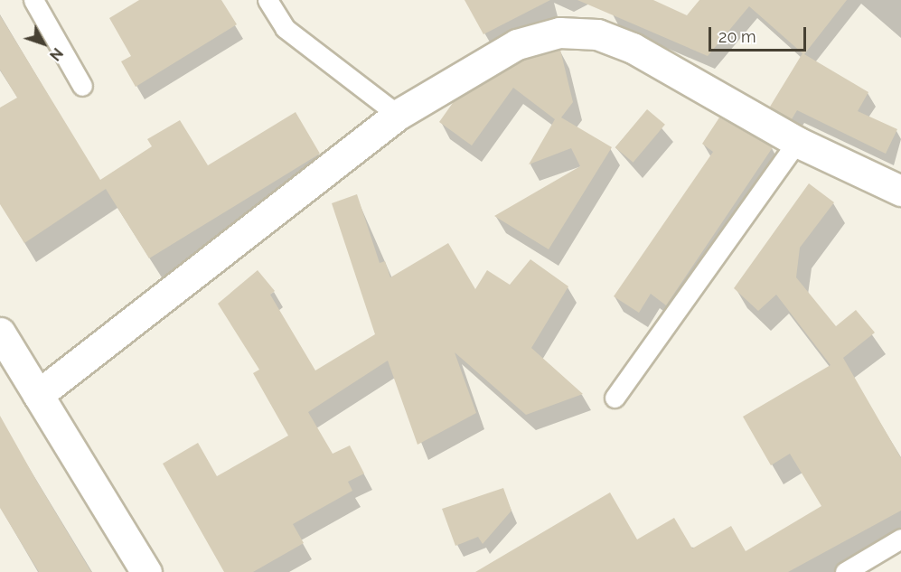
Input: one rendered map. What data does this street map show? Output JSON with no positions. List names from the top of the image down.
{
  "scale_bar": "20 m",
  "north": "bottom right"
}
